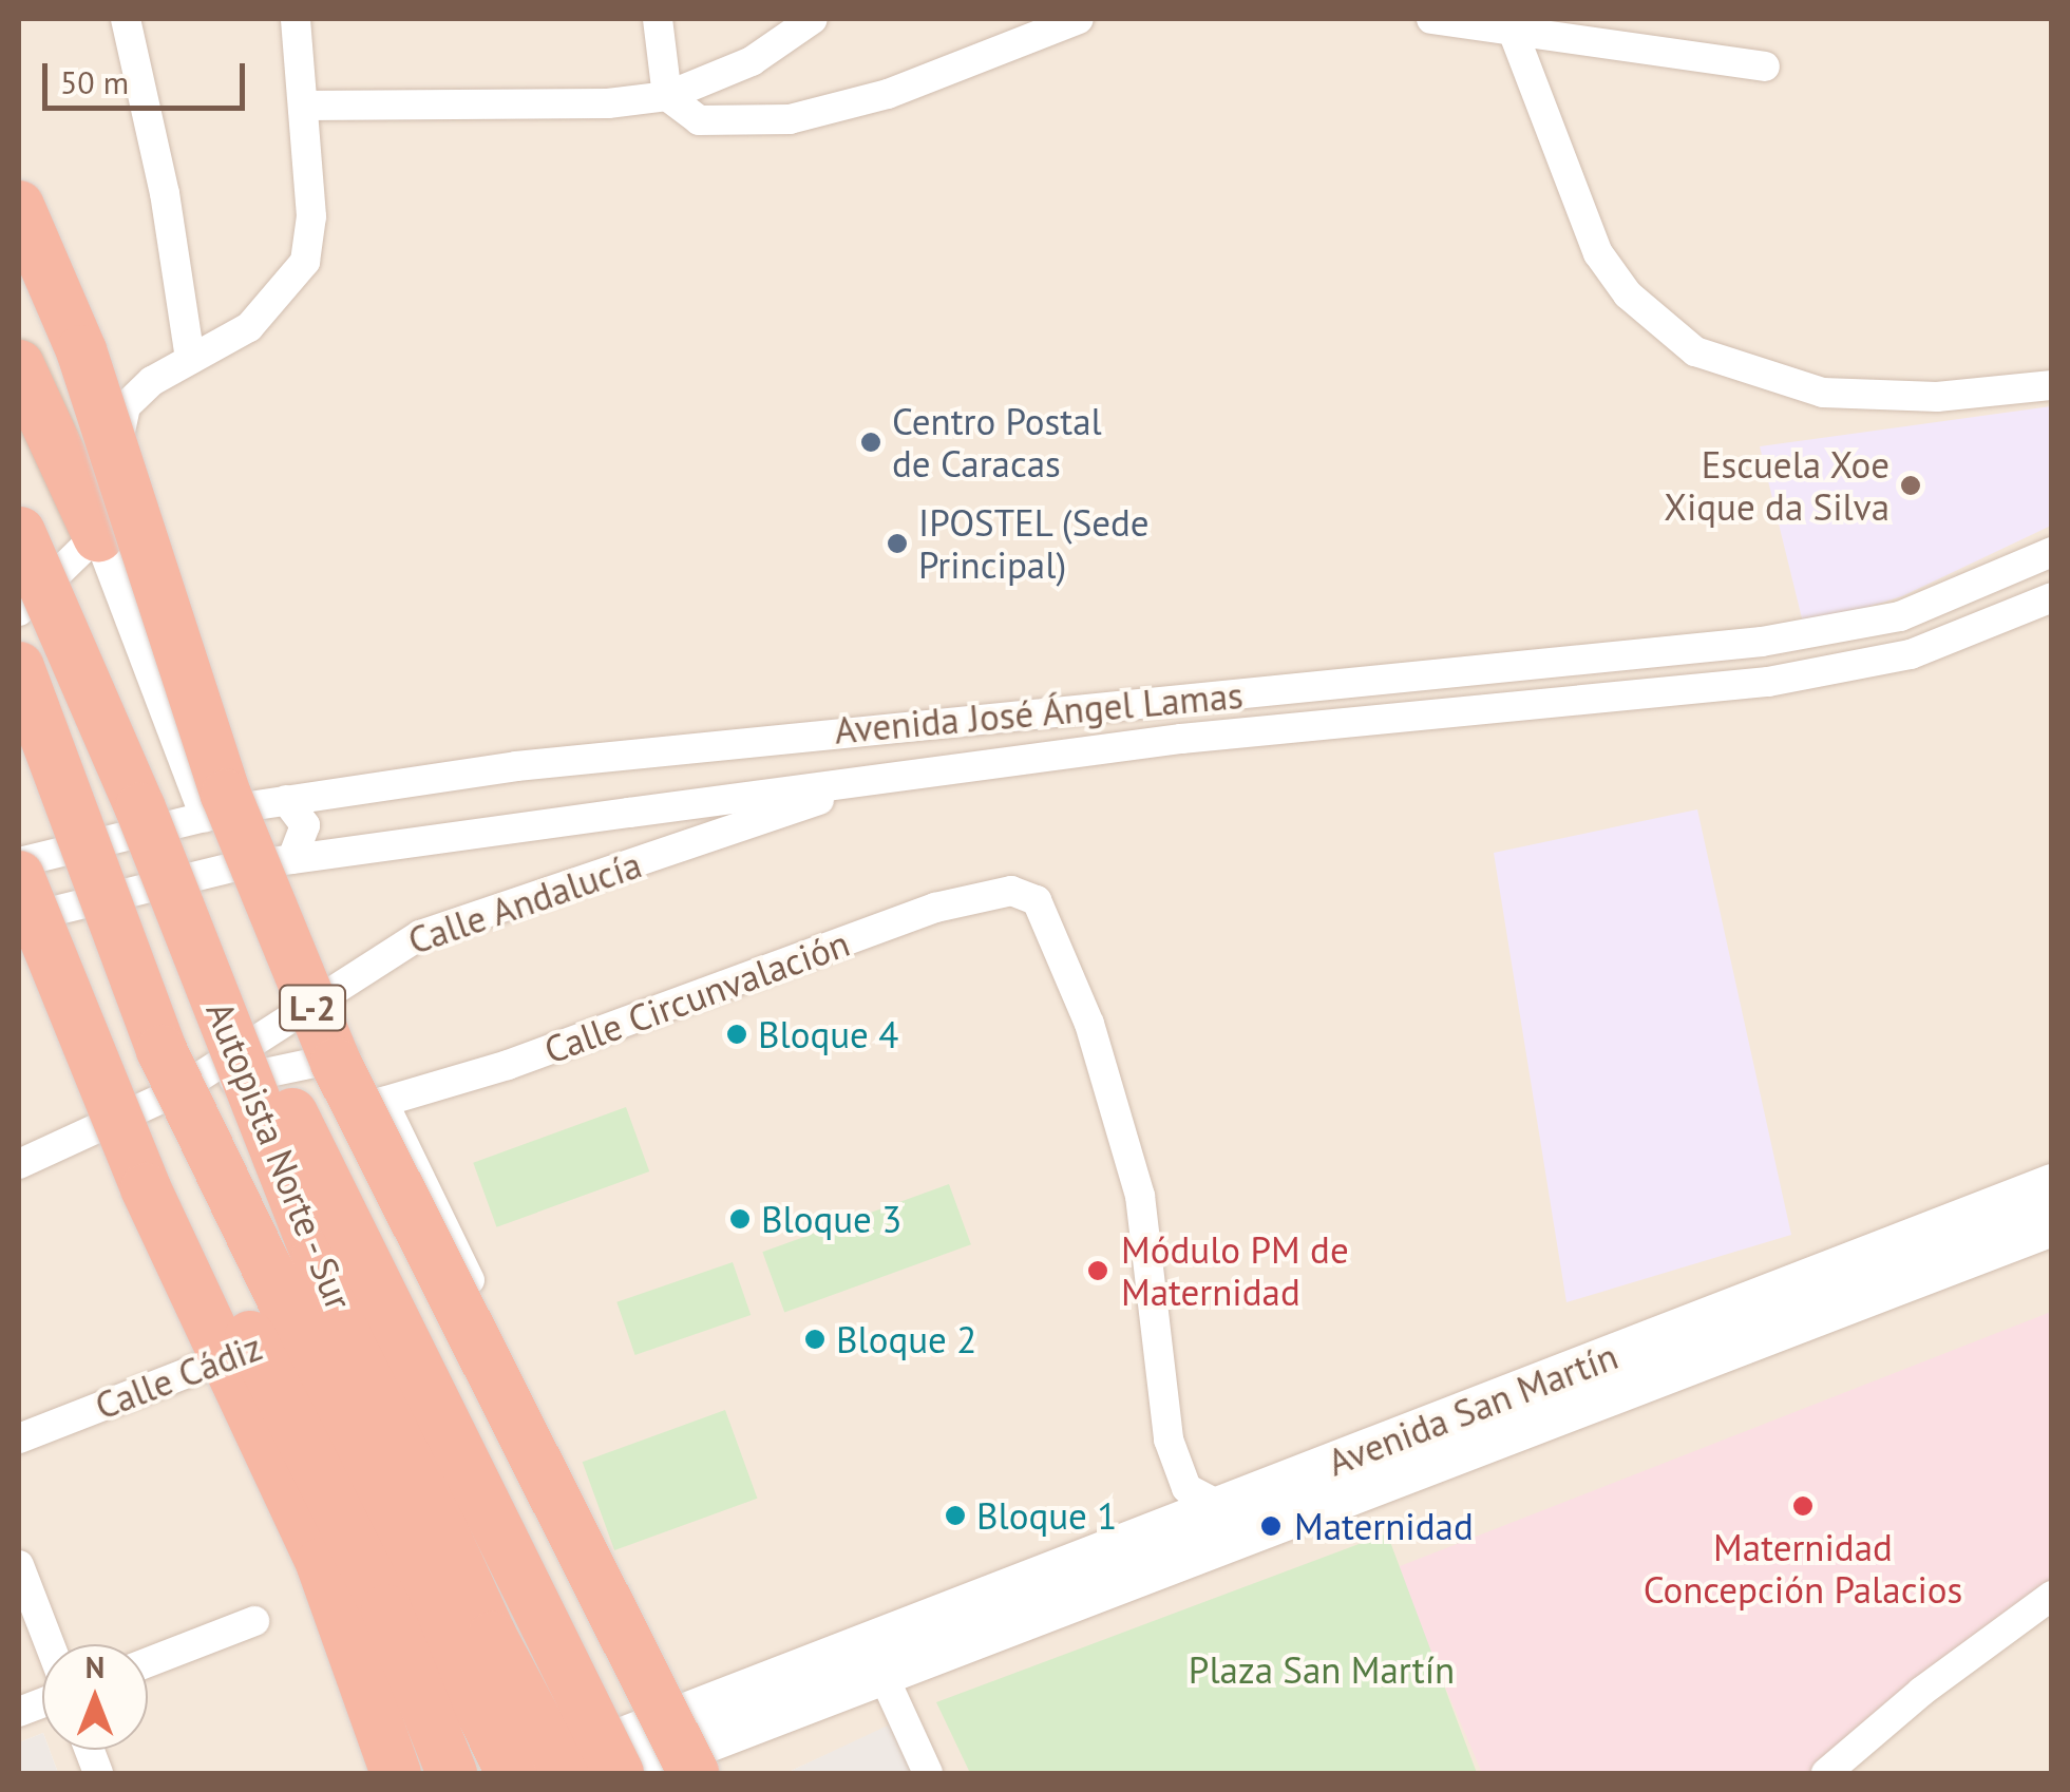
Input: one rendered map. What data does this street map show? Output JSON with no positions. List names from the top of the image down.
{
  "streets": {
    "highway": ["L-2", "Autopista Norte - Sur"],
    "main road": ["Avenida San Martín"],
    "street": [
      "Avenida José Ángel Lamas",
      "Calle Andalucía",
      "Calle Circunvalación",
      "Calle Cádiz"
    ]
  },
  "crossings": [
    ["Avenida José Ángel Lamas", "Calle Andalucía"],
    ["Calle Andalucía", "Autopista Norte - Sur"],
    ["Calle Circunvalación", "Avenida San Martín"],
    ["L-2", "Autopista Norte - Sur"]
  ],
  "parks": ["Plaza San Martín"],
  "places": [
    "Centro Postal de Caracas",
    "Escuela Xoe Xique da Silva",
    "IPOSTEL (Sede Principal)",
    "Bloque 4",
    "Bloque 3",
    "Módulo PM de Maternidad",
    "Bloque 2",
    "Maternidad Concepción Palacios",
    "Bloque 1",
    "Maternidad"
  ],
  "scale_bar": "50 m",
  "north": "top"
}
